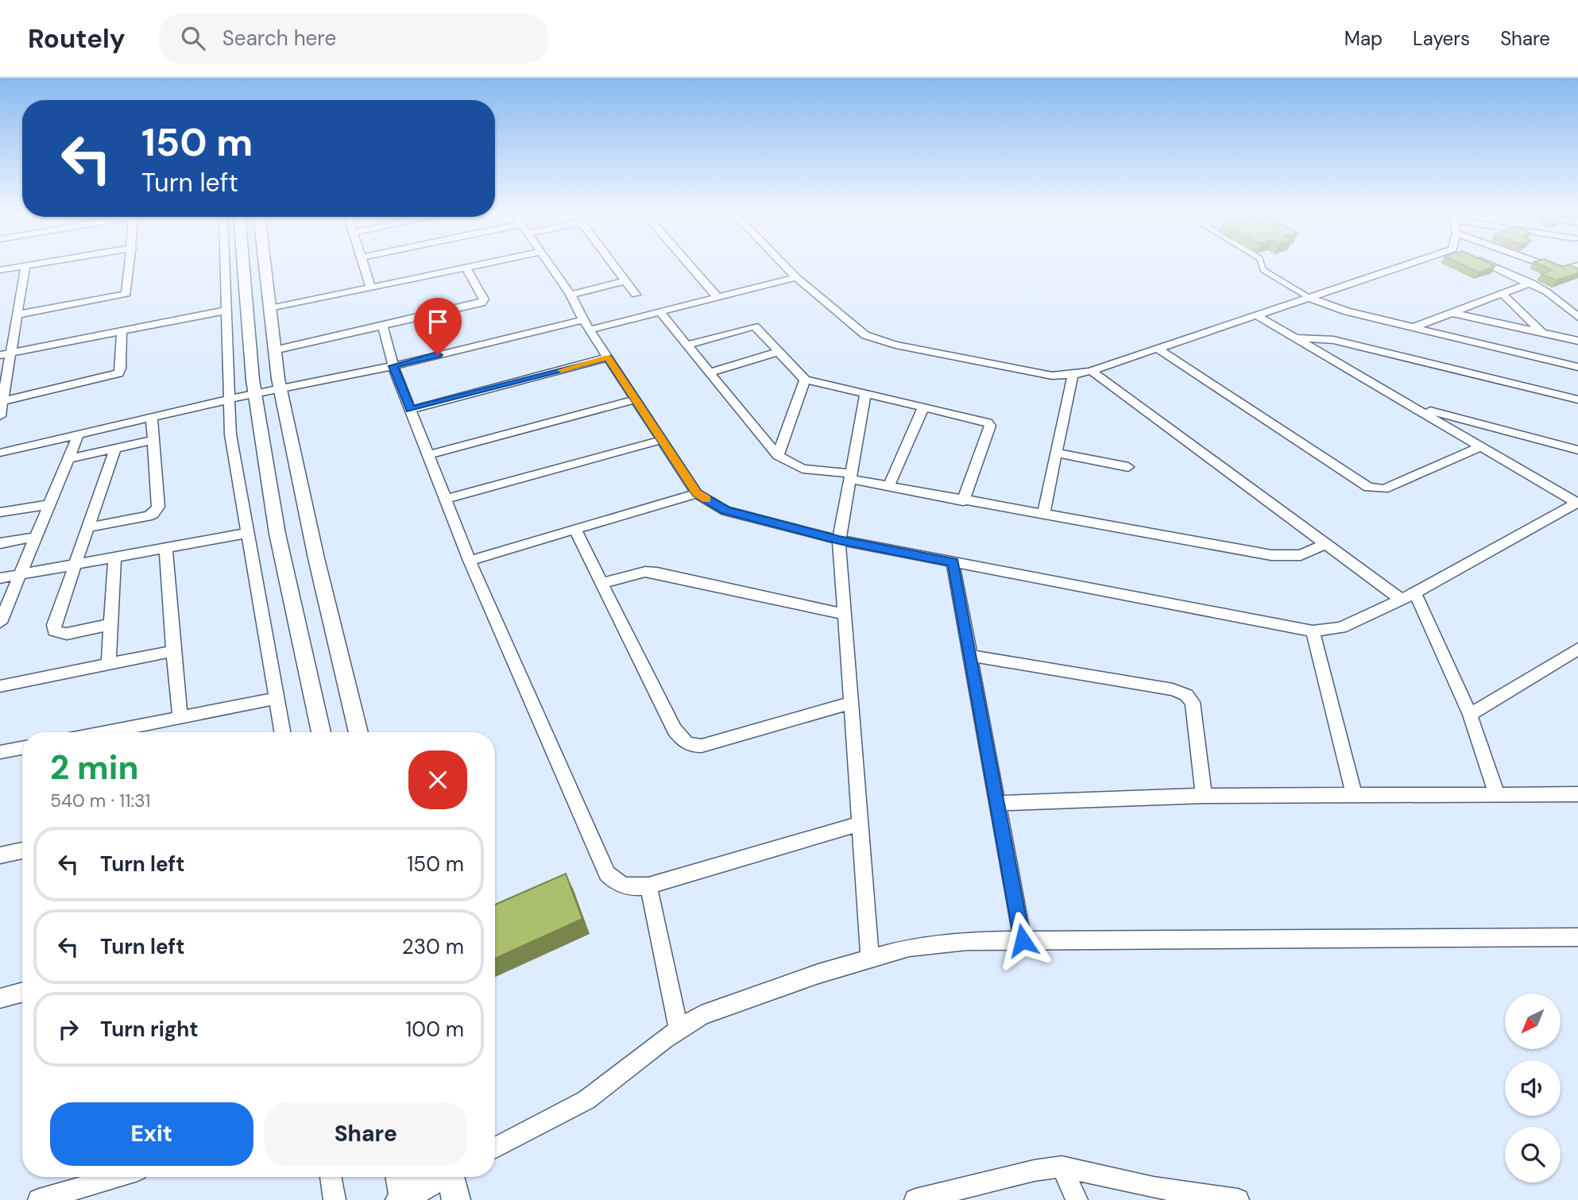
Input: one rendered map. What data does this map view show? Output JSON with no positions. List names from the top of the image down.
{
  "north": "bottom left",
  "page": {
    "header": "Routely",
    "search": "Search here",
    "nav": ["Map", "Layers", "Share"],
    "turn": ["150 m", "Turn left"],
    "heading": ["2 min", "540 m · 11:31"],
    "list": [
      {
        "name": "Turn left",
        "value": "150 m"
      },
      {
        "name": "Turn left",
        "value": "230 m"
      },
      {
        "name": "Turn right",
        "value": "100 m"
      }
    ],
    "buttons": ["Exit", "Share"]
  }
}
